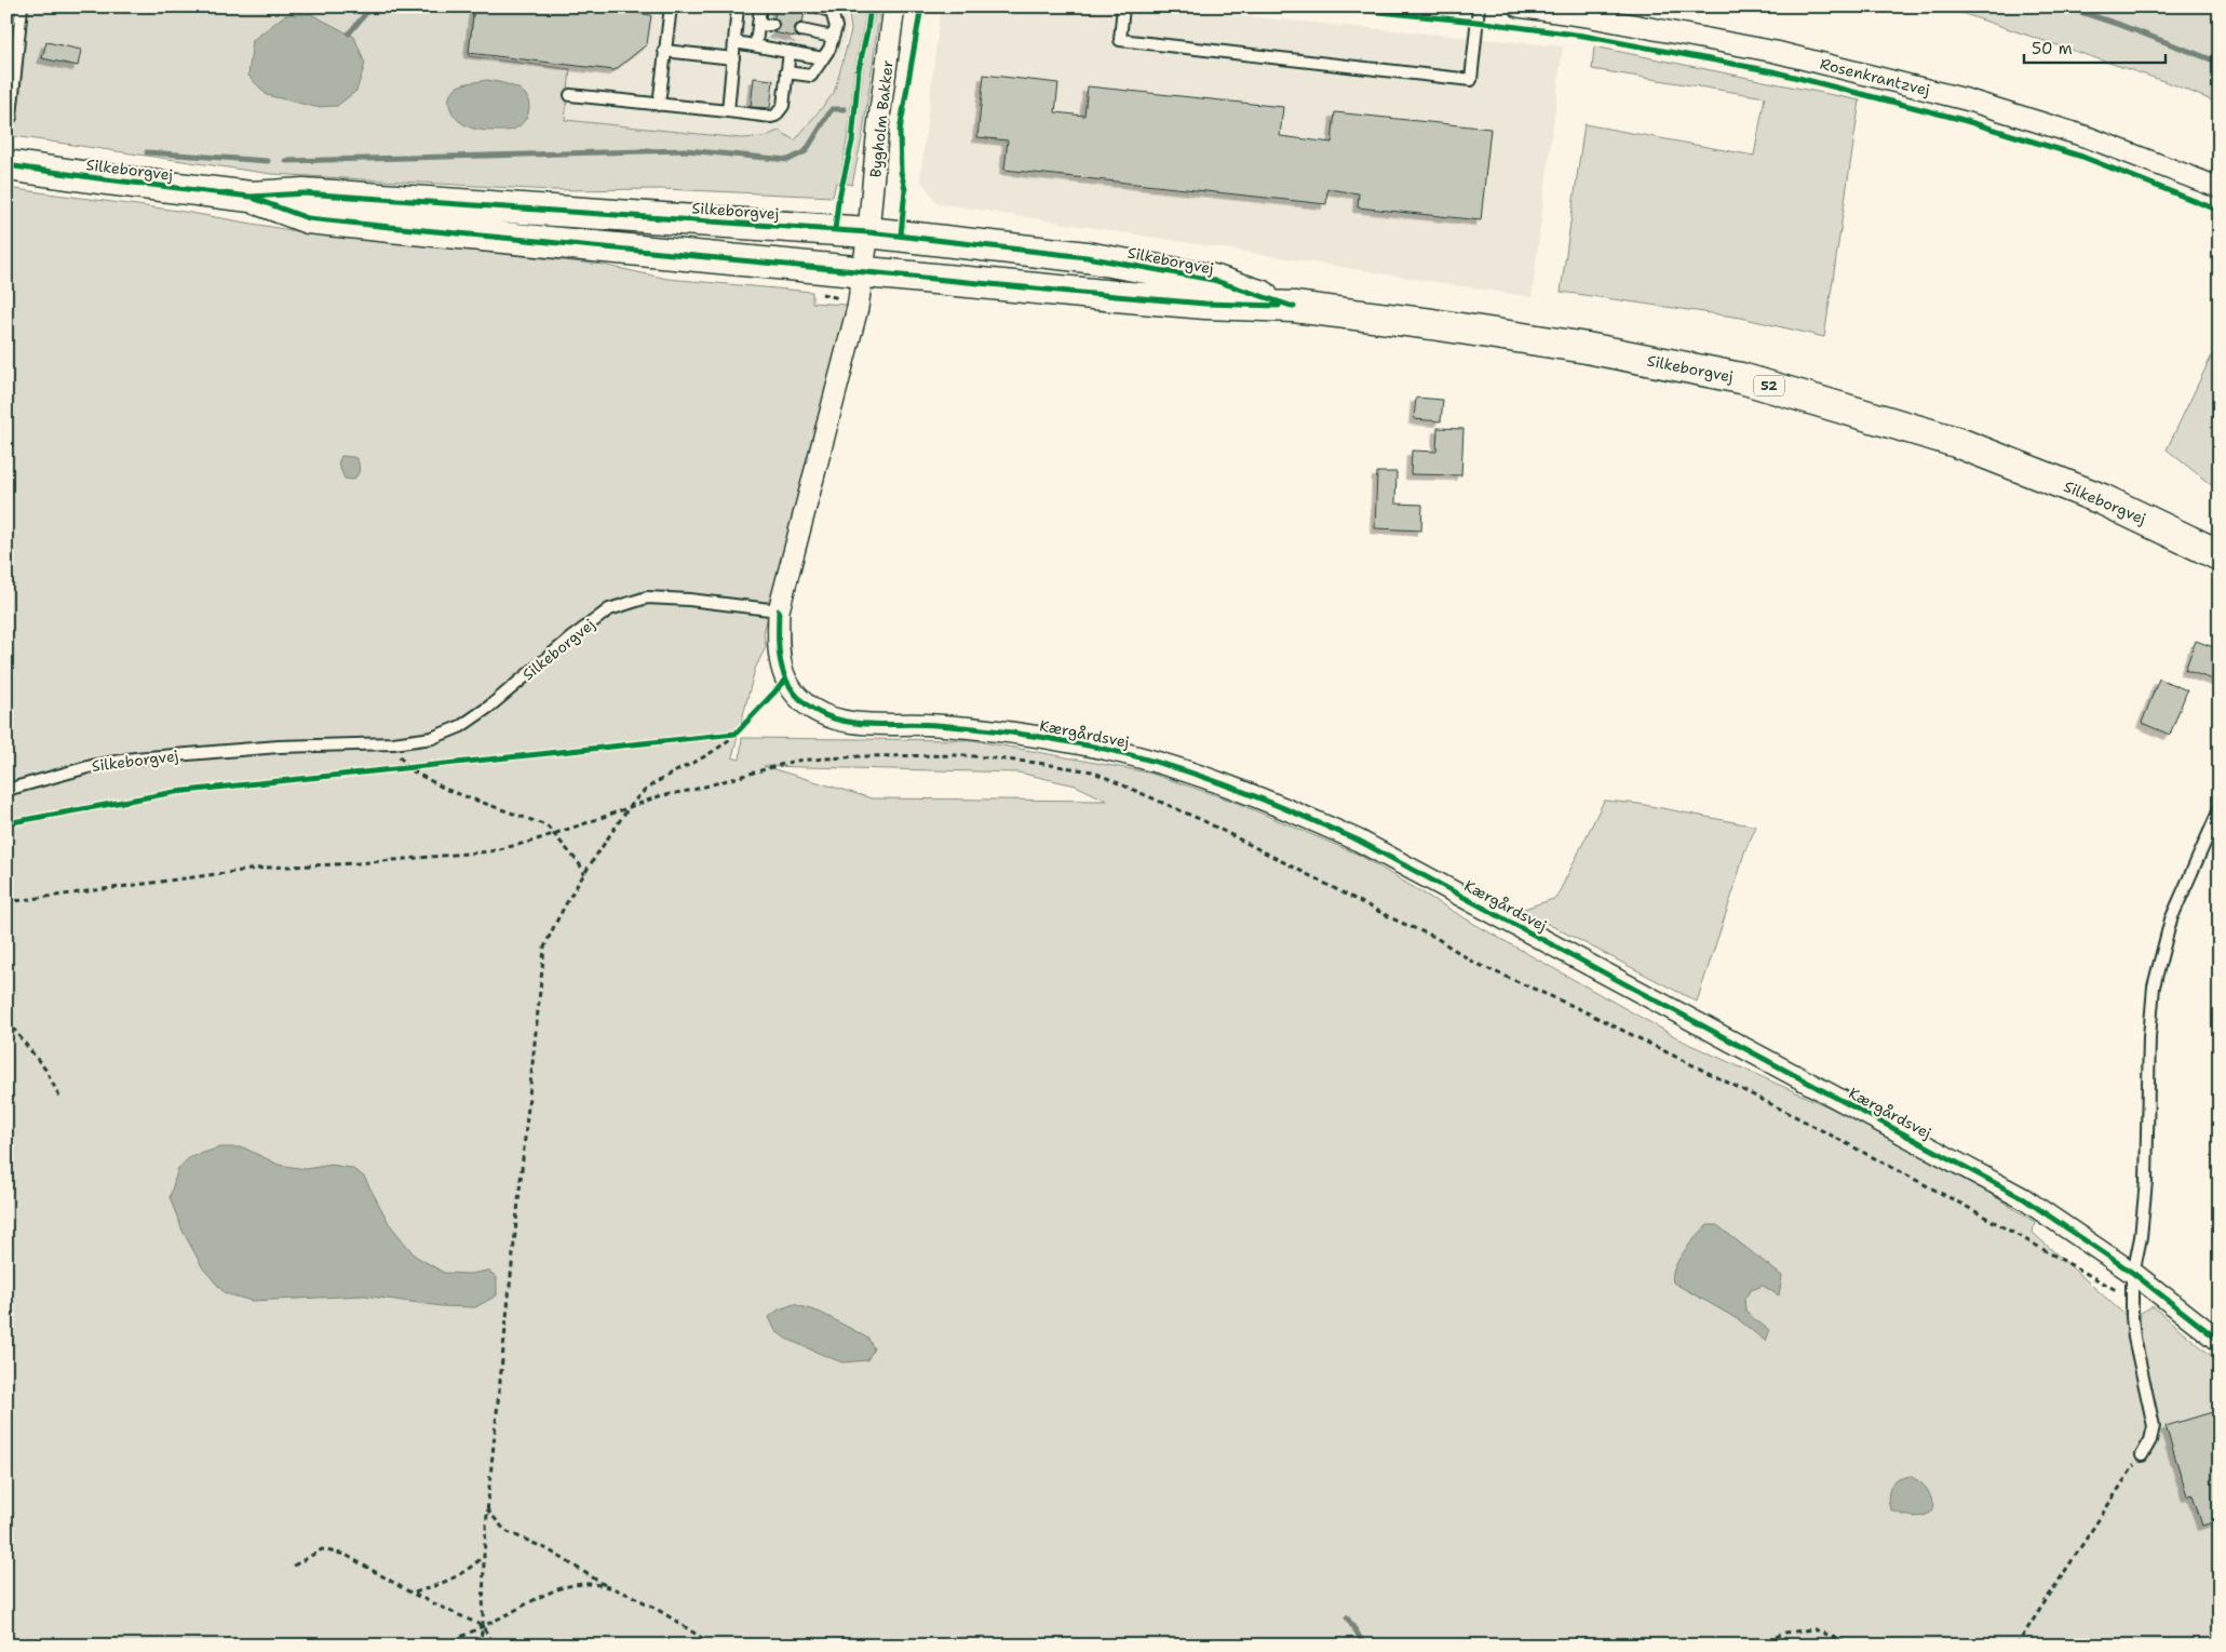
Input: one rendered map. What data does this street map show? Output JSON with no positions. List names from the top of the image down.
{
  "streets": {
    "main road": ["Silkeborgvej", "52"],
    "street": ["Rosenkrantzvej", "Bygholm Bakker", "Kærgårdsvej"]
  },
  "crossings": [
    ["Bygholm Bakker", "Silkeborgvej"],
    ["Silkeborgvej", "Kærgårdsvej"]
  ],
  "scale_bar": "50 m"
}
